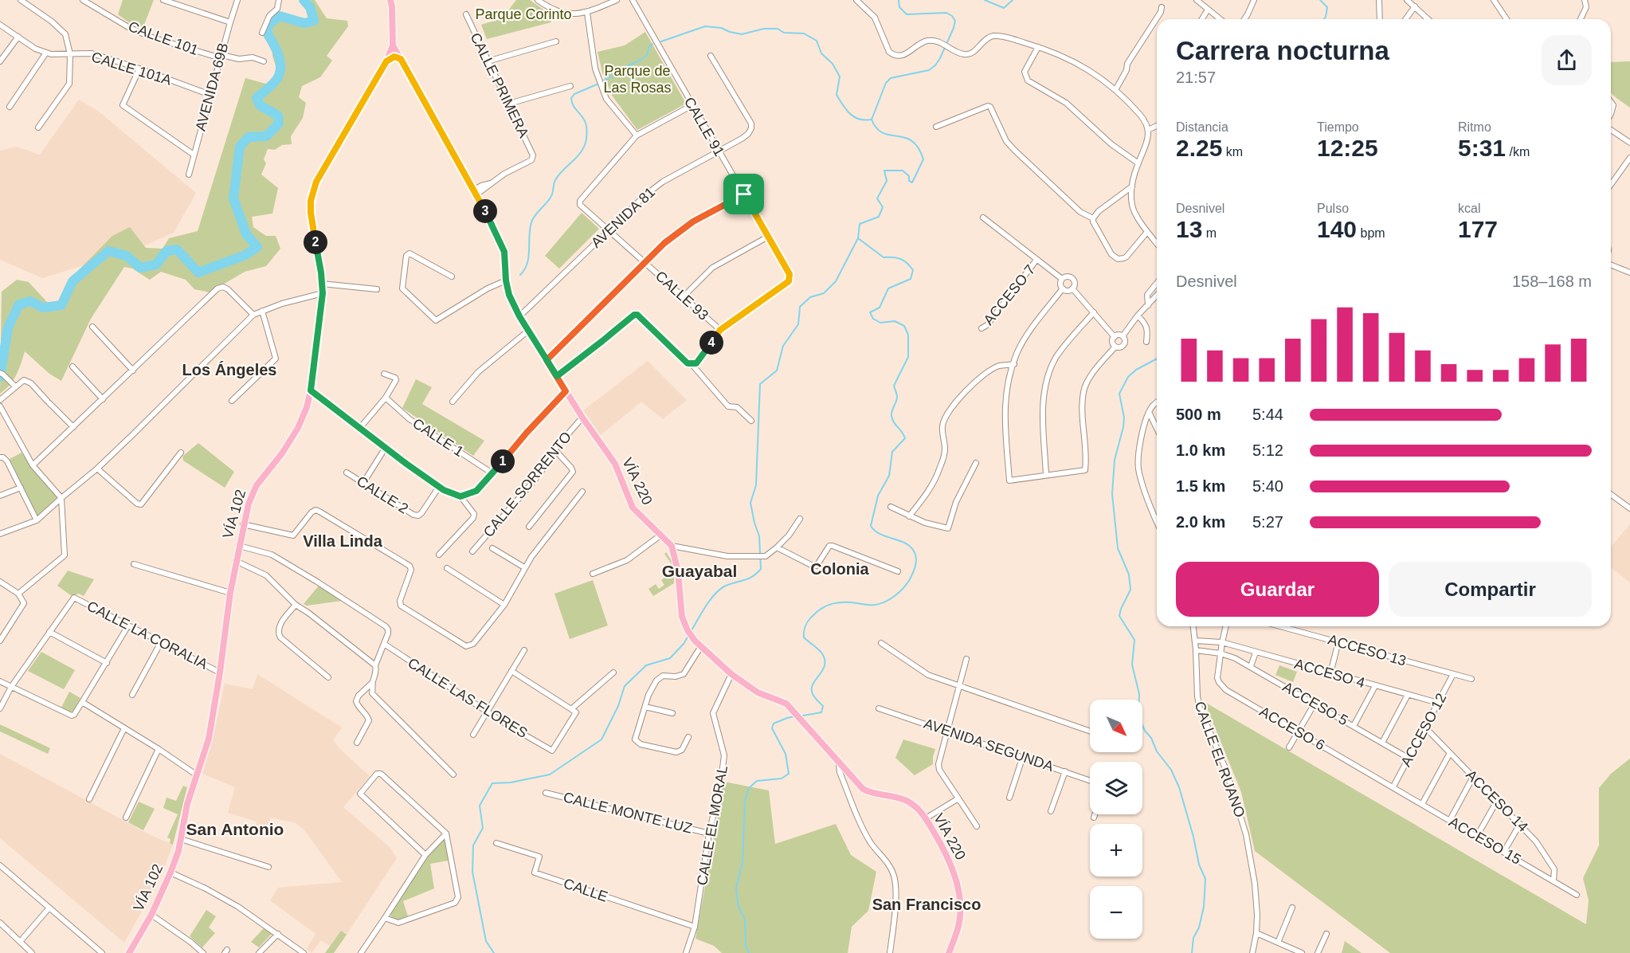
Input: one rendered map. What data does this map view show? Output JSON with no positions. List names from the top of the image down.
{
  "streets": {
    "main road": ["VÍA 220", "VÍA 102"],
    "street": [
      "CALLE 101",
      "CALLE 101A",
      "CALLE PRIMERA",
      "AVENIDA 69B",
      "CALLE 91",
      "AVENIDA 81",
      "ACCESO 7",
      "CALLE 93",
      "CALLE 1",
      "CALLE SORRENTO",
      "CALLE 2",
      "CALLE LA CORALIA",
      "ACCESO 13",
      "ACCESO 4",
      "CALLE LAS FLORES",
      "ACCESO 5",
      "ACCESO 6",
      "ACCESO 12",
      "AVENIDA SEGUNDA",
      "CALLE EL RUANO",
      "ACCESO 14",
      "CALLE MONTE LUZ",
      "CALLE EL MORAL",
      "ACCESO 15",
      "CALLE"
    ]
  },
  "crossings": [
    ["CALLE 101", "AVENIDA 69B"],
    ["CALLE 101A", "AVENIDA 69B"],
    ["CALLE 91", "AVENIDA 81"],
    ["CALLE 91", "CALLE 93"],
    ["AVENIDA 81", "CALLE 93"],
    ["AVENIDA 81", "VÍA 220"],
    ["VÍA 220", "CALLE SORRENTO"],
    ["VÍA 220", "VÍA 102"],
    ["VÍA 220", "CALLE EL MORAL"],
    ["VÍA 102", "CALLE LA CORALIA"],
    ["ACCESO 13", "ACCESO 12"],
    ["ACCESO 4", "ACCESO 6"],
    ["ACCESO 4", "ACCESO 12"],
    ["ACCESO 4", "CALLE EL RUANO"],
    ["ACCESO 5", "ACCESO 6"],
    ["ACCESO 5", "ACCESO 12"],
    ["ACCESO 5", "CALLE EL RUANO"],
    ["ACCESO 6", "ACCESO 12"],
    ["ACCESO 6", "ACCESO 15"],
    ["ACCESO 12", "ACCESO 14"],
    ["ACCESO 12", "ACCESO 15"],
    ["ACCESO 14", "ACCESO 15"],
    ["CALLE MONTE LUZ", "CALLE EL MORAL"],
    ["CALLE EL MORAL", "CALLE"]
  ],
  "districts": [
    "Los Ángeles",
    "Villa Linda",
    "Colonia",
    "Guayabal",
    "San Antonio",
    "San Francisco"
  ],
  "parks": ["Parque Corinto", "Parque de Las Rosas"],
  "north": "bottom right",
  "page": {
    "heading": ["Carrera nocturna", "21:57"],
    "stats": [
      ["Distancia", "2.25 km"],
      ["Tiempo", "12:25"],
      ["Ritmo", "5:31 /km"],
      ["Desnivel", "13 m"],
      ["Pulso", "140 bpm"],
      ["kcal", "177"]
    ],
    "pins": [
      "3",
      "2",
      "4",
      "1"
    ],
    "chart": ["Desnivel", "158–168 m"],
    "list": [
      {
        "name": "500 m",
        "note": "5:44"
      },
      {
        "name": "1.0 km",
        "note": "5:12"
      },
      {
        "name": "1.5 km",
        "note": "5:40"
      },
      {
        "name": "2.0 km",
        "note": "5:27"
      }
    ],
    "buttons": ["Guardar", "Compartir"],
    "map_buttons": ["+", "−"]
  }
}
